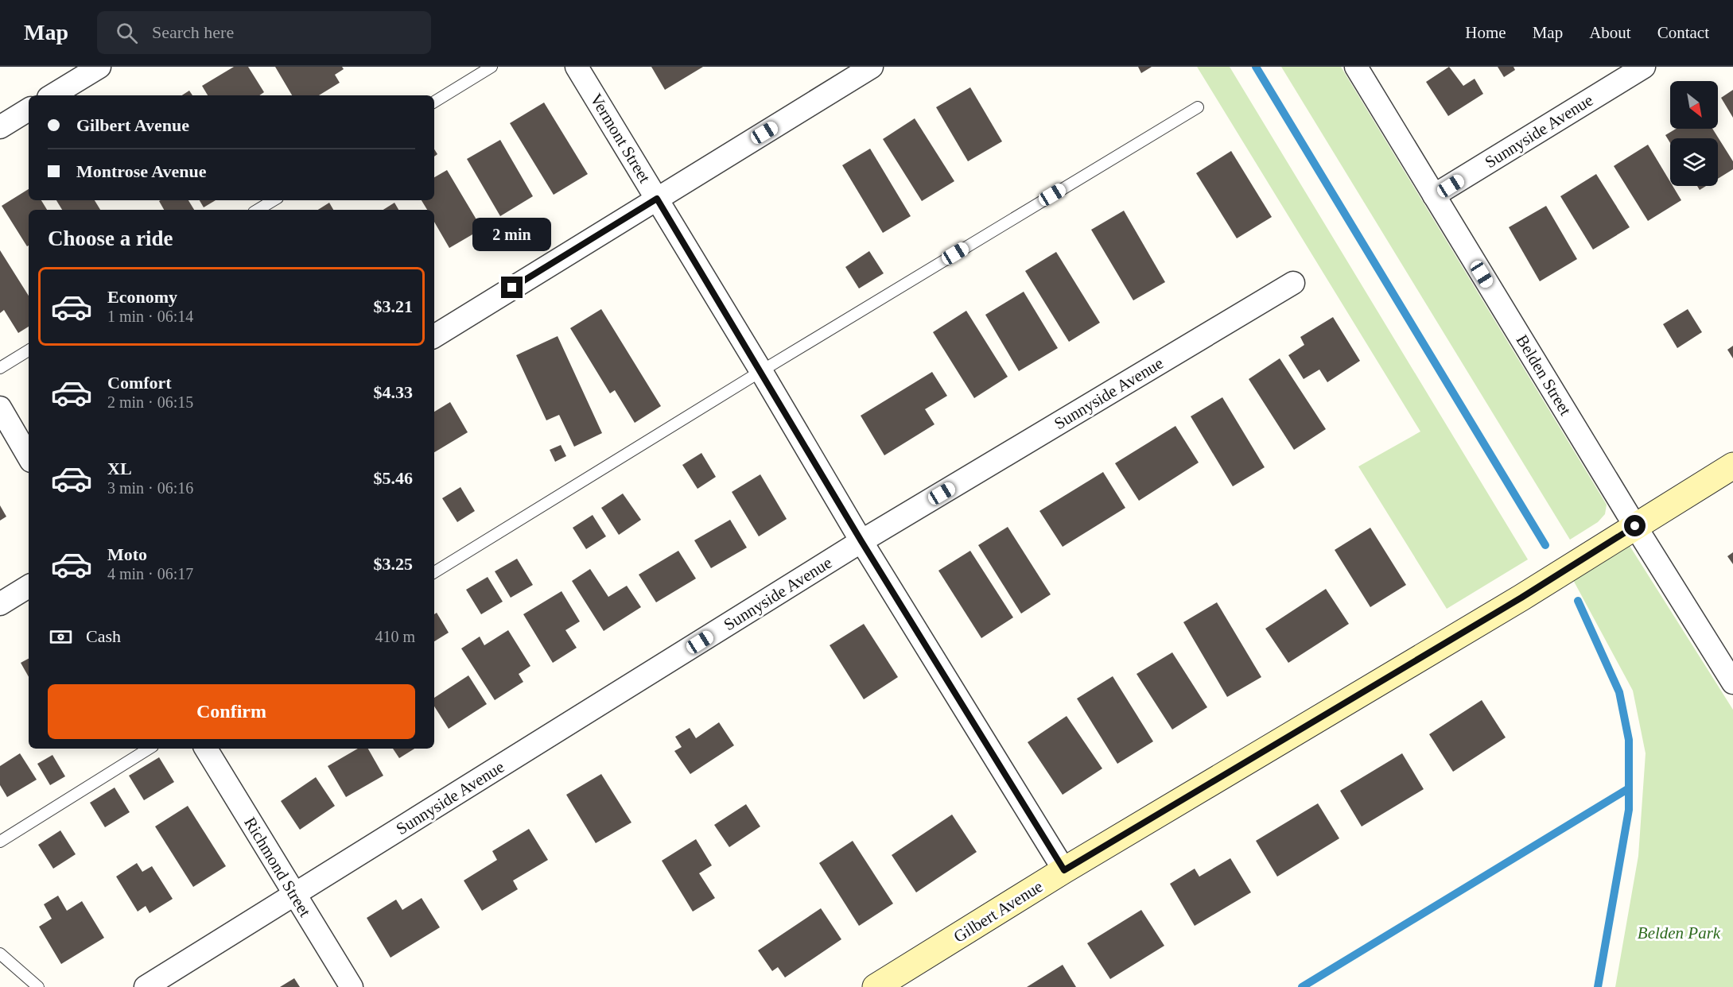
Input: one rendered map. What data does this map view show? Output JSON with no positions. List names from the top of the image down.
{
  "streets": {
    "street": [
      "Sunnyside Avenue",
      "Vermont Street",
      "Belden Street",
      "Richmond Street",
      "Gilbert Avenue"
    ]
  },
  "crossings": [
    ["Sunnyside Avenue", "Vermont Street"],
    ["Sunnyside Avenue", "Belden Street"],
    ["Sunnyside Avenue", "Richmond Street"],
    ["Vermont Street", "Gilbert Avenue"],
    ["Belden Street", "Gilbert Avenue"]
  ],
  "parks": ["Belden Park"],
  "north": "bottom right",
  "page": {
    "header": "Map",
    "search": "Search here",
    "nav": [
      "Home",
      "Map",
      "About",
      "Contact"
    ],
    "banner": ["Gilbert Avenue", "Montrose Avenue"],
    "heading": "Choose a ride",
    "bubble": "2 min",
    "list": [
      {
        "name": "Economy",
        "note": "1 min · 06:14",
        "value": "$3.21"
      },
      {
        "name": "Comfort",
        "note": "2 min · 06:15",
        "value": "$4.33"
      },
      {
        "name": "XL",
        "note": "3 min · 06:16",
        "value": "$5.46"
      },
      {
        "name": "Moto",
        "note": "4 min · 06:17",
        "value": "$3.25"
      }
    ],
    "pay": ["Cash", "410 m"],
    "buttons": "Confirm"
  }
}
